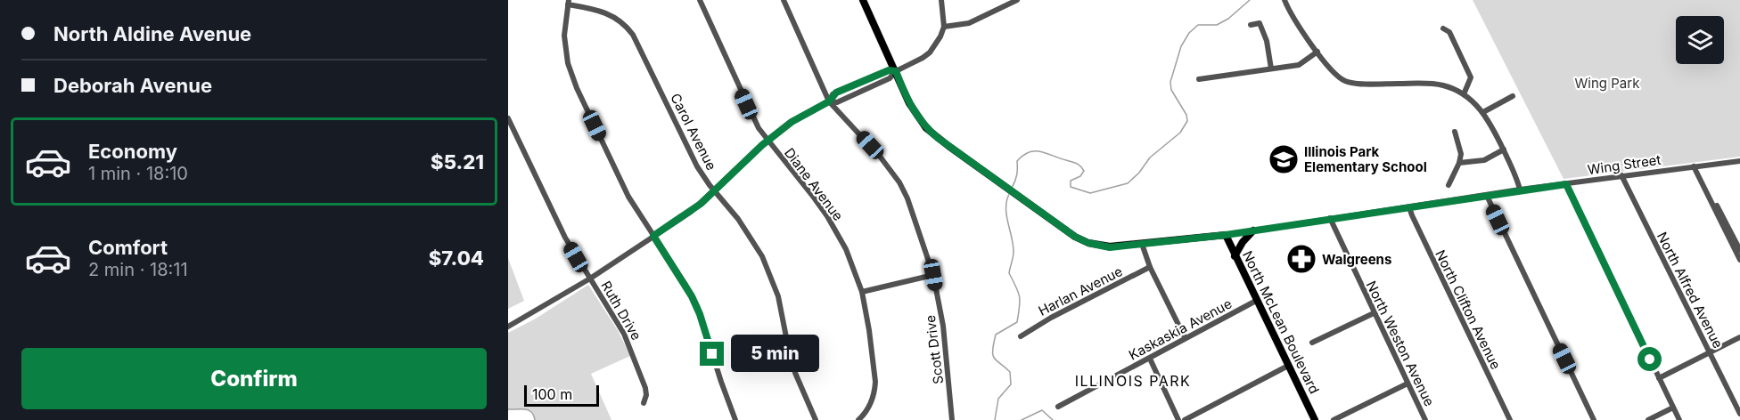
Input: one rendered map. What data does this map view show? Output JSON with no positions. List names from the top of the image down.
{
  "streets": {
    "main road": ["North McLean Boulevard"],
    "street": [
      "Carol Avenue",
      "Wing Street",
      "Diane Avenue",
      "North Alfred Avenue",
      "Harlan Avenue",
      "North Clifton Avenue",
      "Ruth Drive",
      "Kaskaskia Avenue",
      "North Weston Avenue",
      "Scott Drive"
    ]
  },
  "crossings": [
    ["Wing Street", "North Alfred Avenue"],
    ["Wing Street", "North Clifton Avenue"],
    ["Wing Street", "North McLean Boulevard"],
    ["Wing Street", "North Weston Avenue"],
    ["North McLean Boulevard", "Kaskaskia Avenue"]
  ],
  "districts": ["ILLINOIS PARK"],
  "parks": ["Wing Park"],
  "places": {
    "school or university": ["Illinois Park Elementary School"],
    "pharmacy": ["Walgreens"]
  },
  "scale_bar": "100 m",
  "page": {
    "banner": ["North Aldine Avenue", "Deborah Avenue"],
    "list": [
      {
        "name": "Economy",
        "note": "1 min · 18:10",
        "value": "$5.21"
      },
      {
        "name": "Comfort",
        "note": "2 min · 18:11",
        "value": "$7.04"
      }
    ],
    "bubble": "5 min",
    "buttons": "Confirm",
    "scale": "100 m"
  }
}
